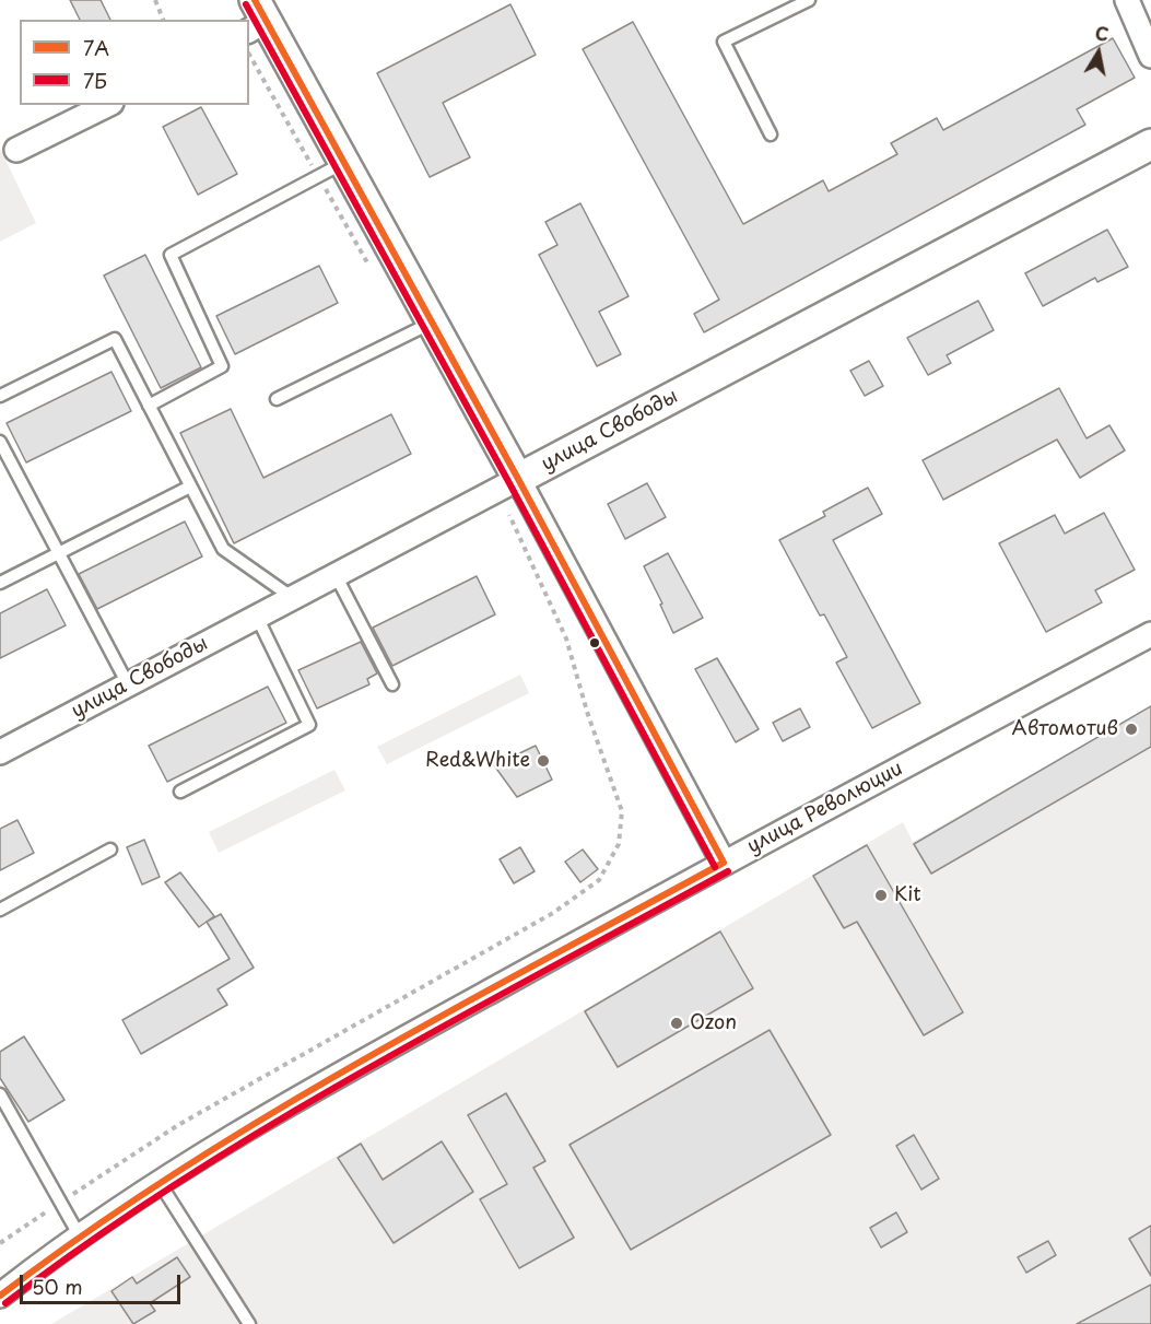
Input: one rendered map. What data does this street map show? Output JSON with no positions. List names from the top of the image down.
{
  "streets": {
    "street": ["улица Свободы", "улица Революции"]
  },
  "places": [
    "Автомотив",
    "Red&White",
    "Kit",
    "Ozon"
  ],
  "lines": ["transit line 7А", "transit line 7Б"],
  "legend": ["7А", "7Б"],
  "scale_bar": "50 m",
  "north": "top"
}
